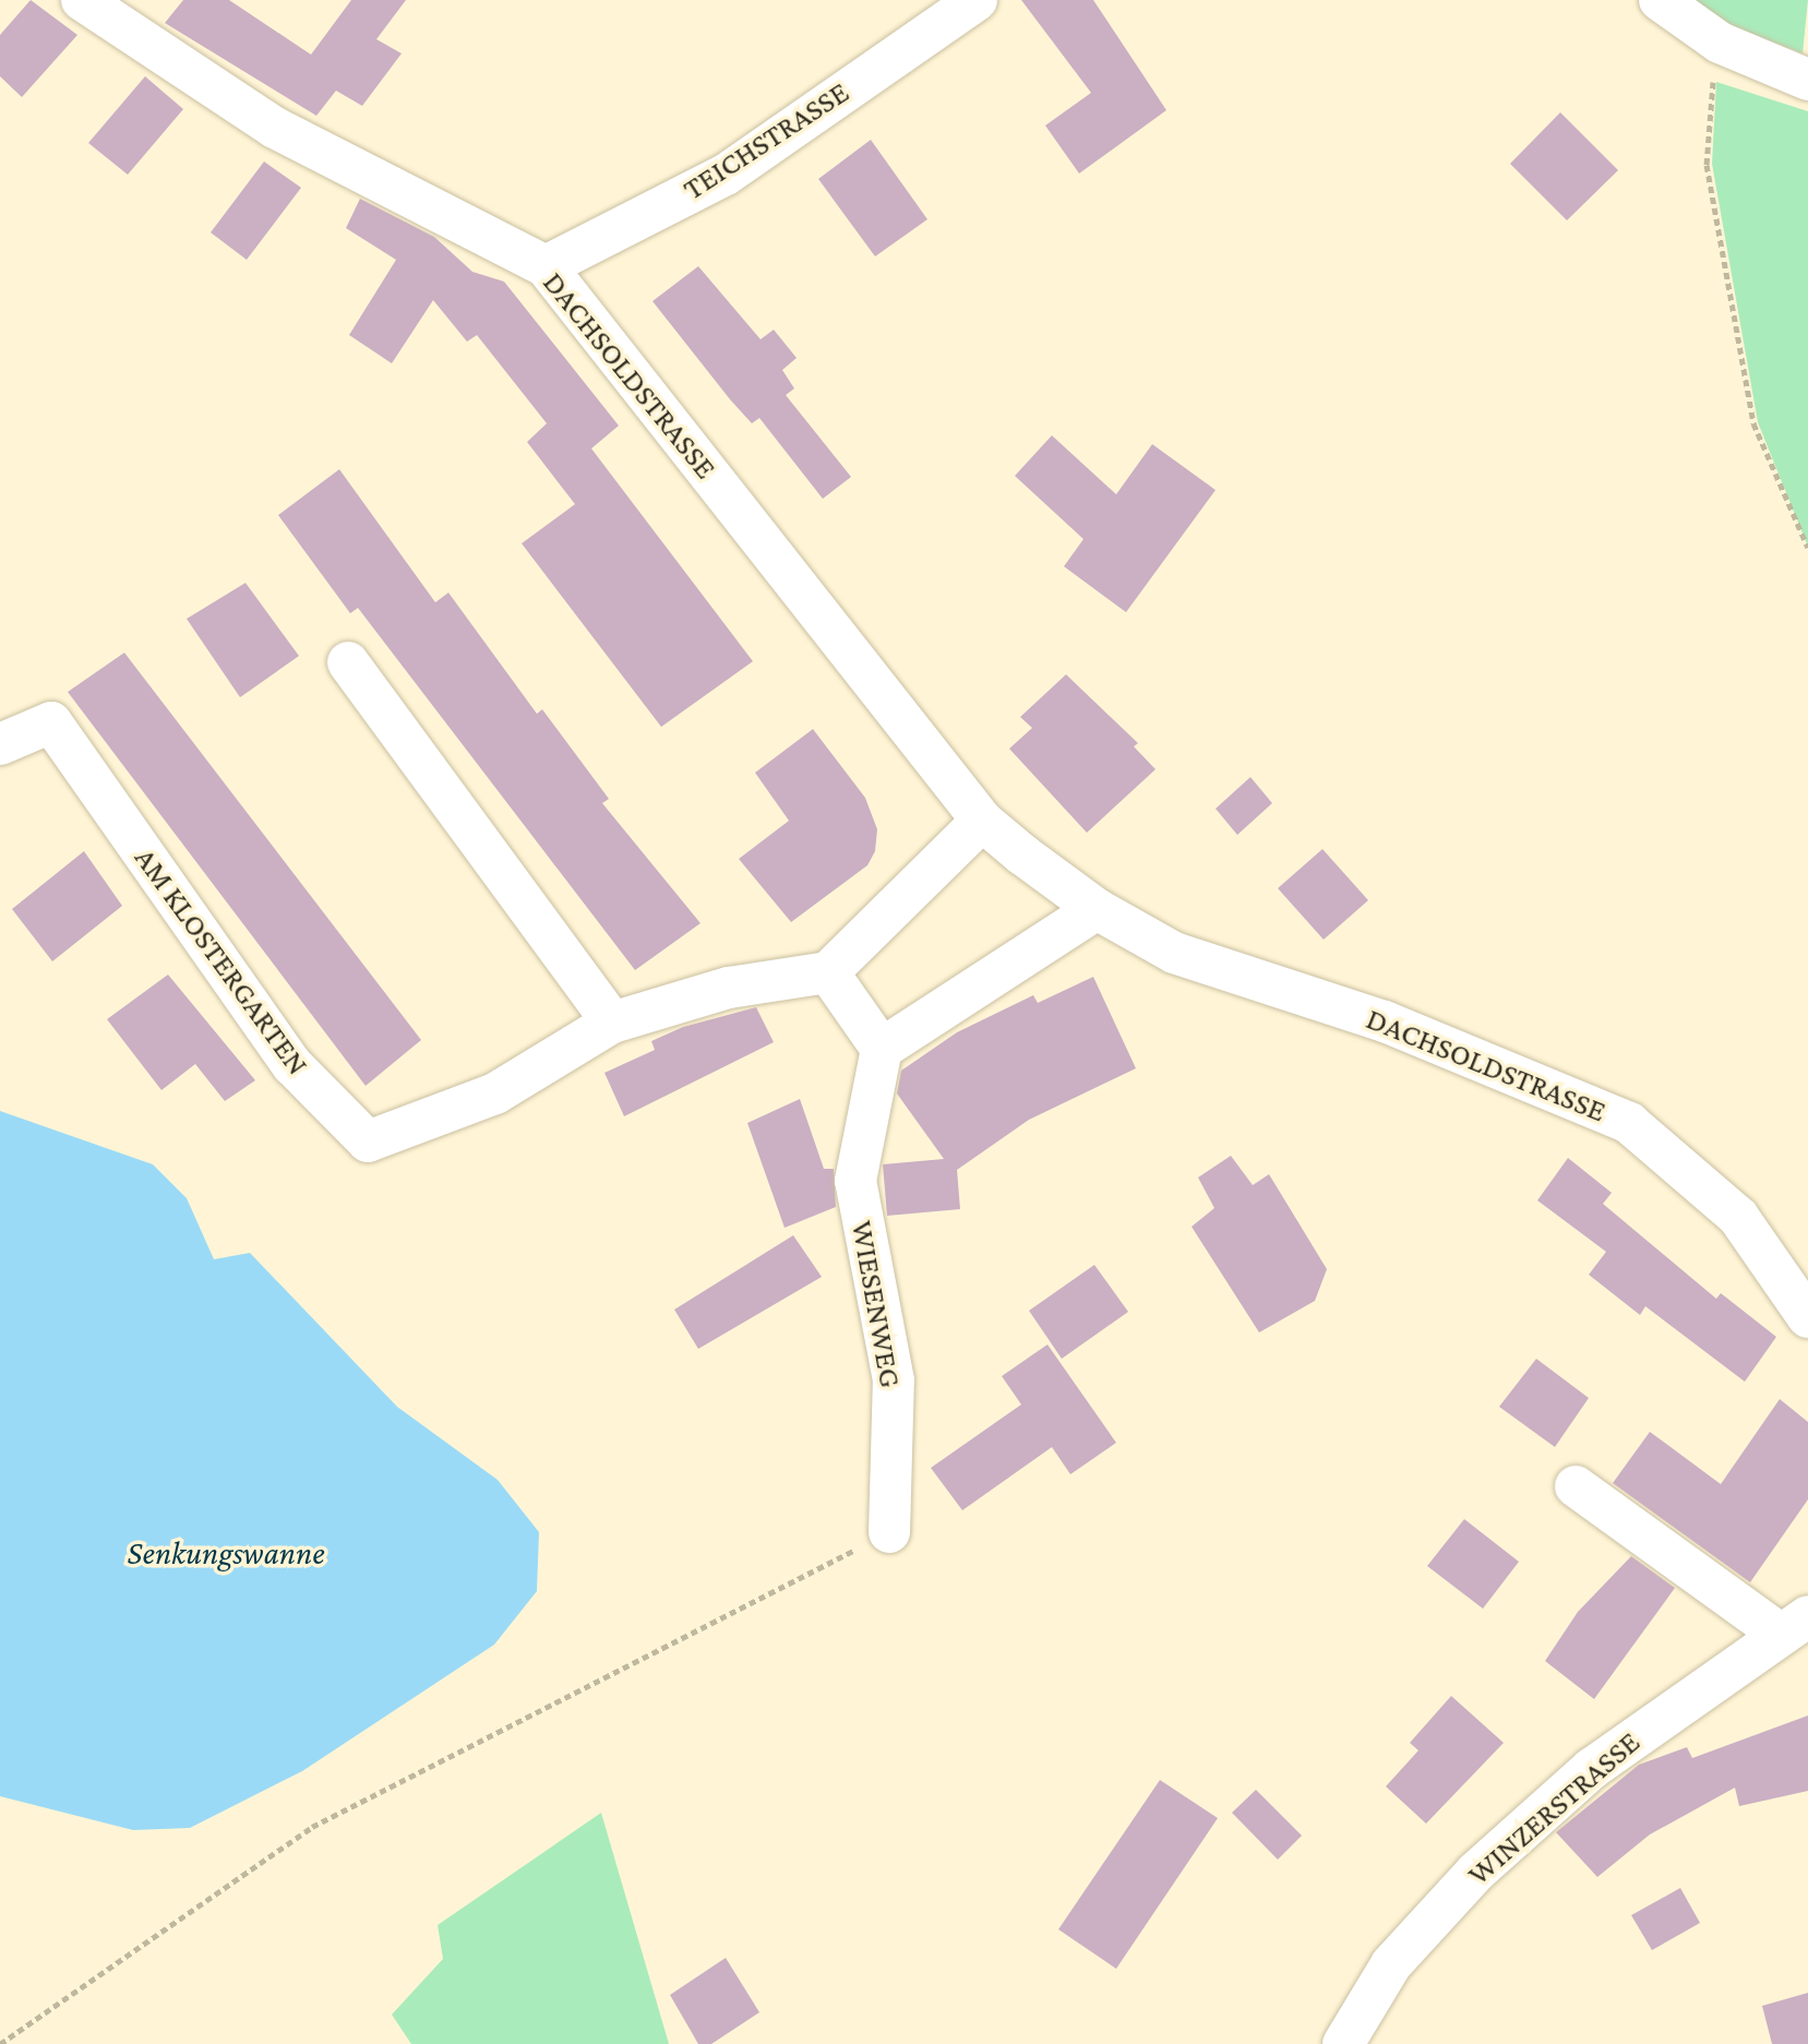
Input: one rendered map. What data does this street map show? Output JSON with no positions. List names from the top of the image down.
{
  "streets": {
    "street": [
      "TEICHSTRASSE",
      "DACHSOLDSTRASSE",
      "AM KLOSTERGARTEN",
      "WIESENWEG",
      "WINZERSTRASSE"
    ]
  },
  "crossings": [
    ["TEICHSTRASSE", "DACHSOLDSTRASSE"]
  ],
  "water": ["Senkungswanne"]
}
